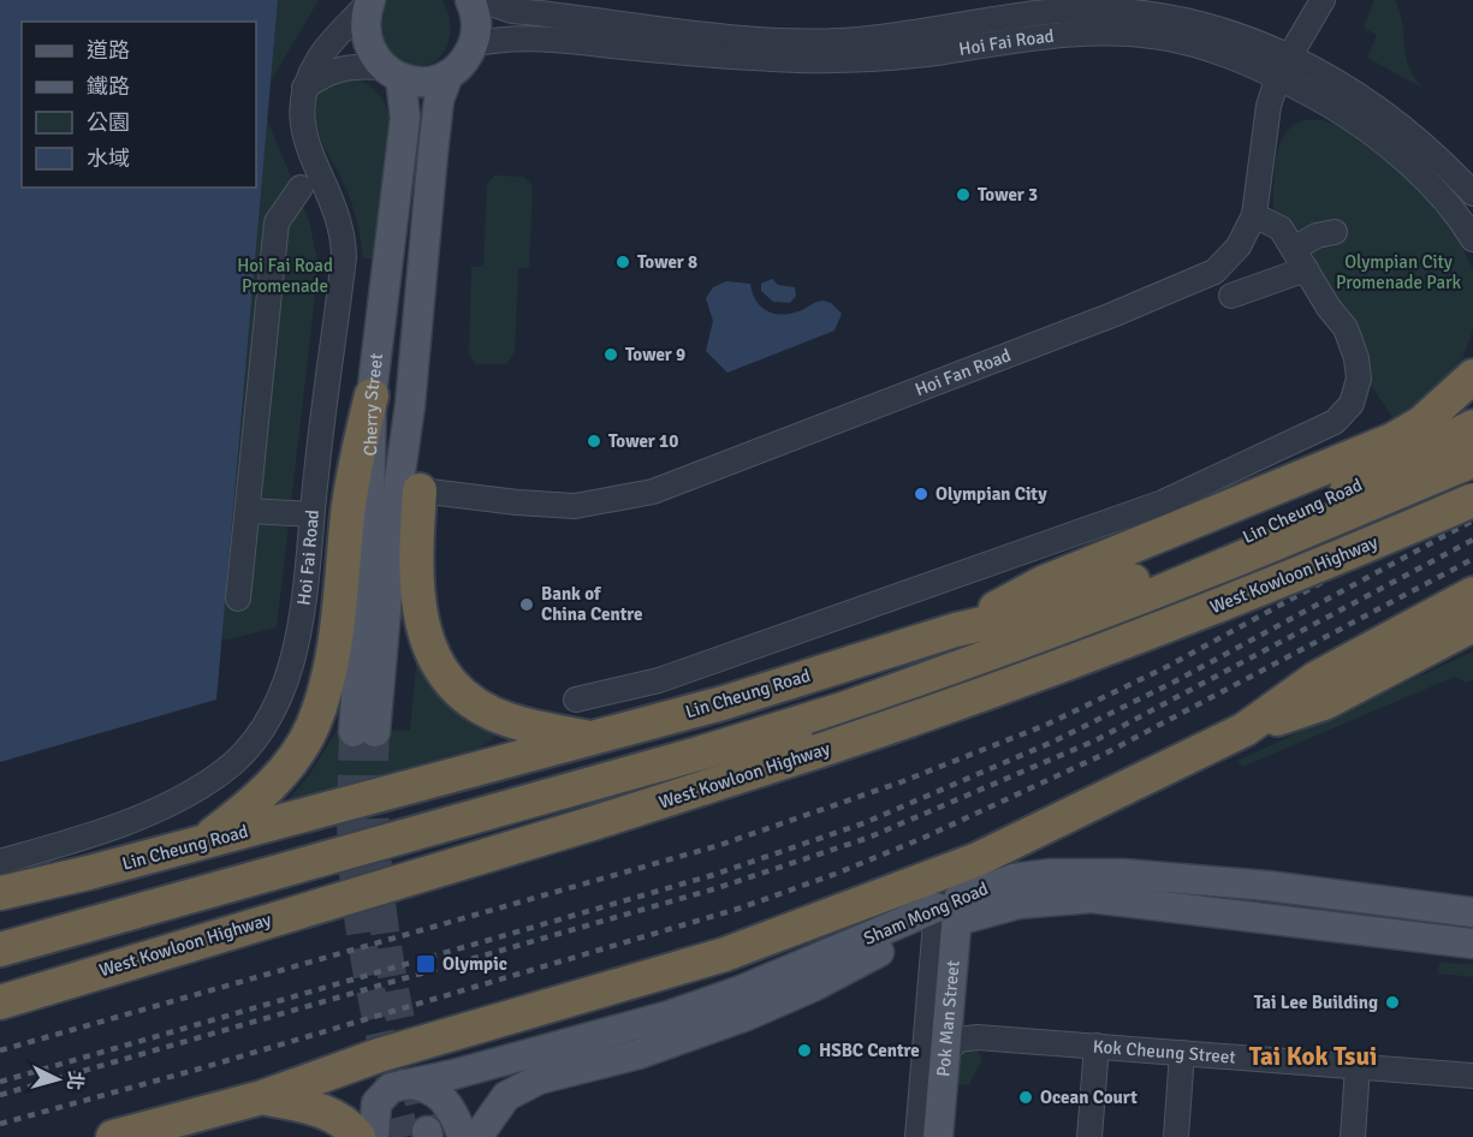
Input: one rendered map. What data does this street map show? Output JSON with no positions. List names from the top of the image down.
{
  "streets": {
    "highway": ["Lin Cheung Road", "West Kowloon Highway"],
    "main road": ["Cherry Street", "Sham Mong Road", "Pok Man Street"],
    "street": ["Hoi Fai Road", "Hoi Fan Road", "Kok Cheung Street"]
  },
  "crossings": [
    ["Hoi Fai Road", "Hoi Fan Road"],
    ["Hoi Fan Road", "Cherry Street"],
    ["Sham Mong Road", "Pok Man Street"],
    ["Pok Man Street", "Kok Cheung Street"]
  ],
  "districts": ["Tai Kok Tsui"],
  "parks": ["Olympian City Promenade Park", "Hoi Fai Road Promenade"],
  "places": {
    "other": [
      "Tower 3",
      "Tower 8",
      "Tower 9",
      "Tower 10",
      "Olympian City",
      "Bank of China Centre",
      "Tai Lee Building",
      "HSBC Centre",
      "Ocean Court"
    ],
    "transit": ["Olympic"]
  },
  "legend": [
    "道路",
    "鐵路",
    "公園",
    "水域"
  ],
  "north": "right"
}
